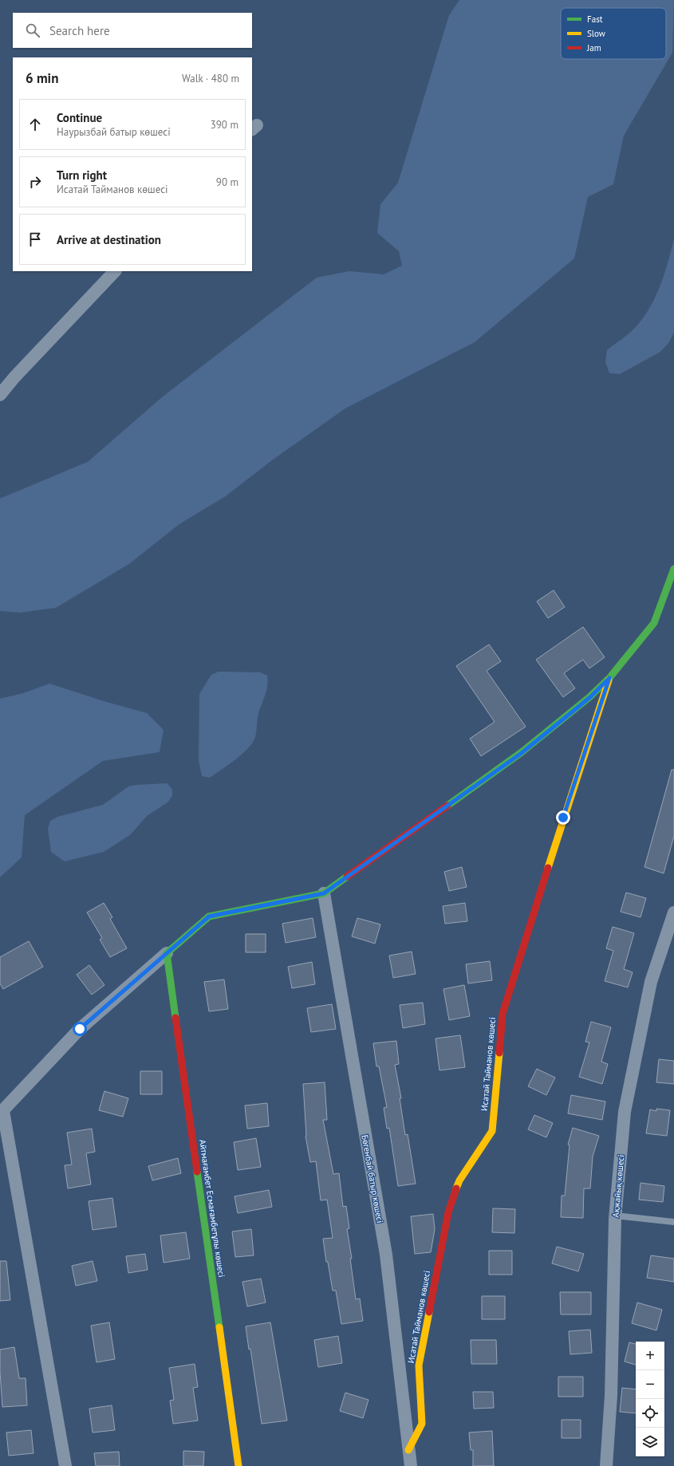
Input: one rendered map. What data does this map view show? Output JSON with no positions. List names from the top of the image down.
{
  "streets": {
    "street": [
      "Исатай Тайманов көшесі",
      "Бөгенбай батыр көшесі",
      "Ақжайық көшесі",
      "Айтмағамбет Есмағамбетұлы көшесі"
    ]
  },
  "crossings": [
    ["Исатай Тайманов көшесі", "Бөгенбай батыр көшесі"]
  ],
  "legend": ["Fast", "Slow", "Jam"],
  "page": {
    "search": "Search here",
    "heading": ["6 min", "Walk · 480 m"],
    "list": [
      ["Continue", "Наурызбай батыр көшесі", "390 m"],
      ["Turn right", "Исатай Тайманов көшесі", "90 m"],
      "Arrive at destination"
    ],
    "map_buttons": ["+", "−"]
  }
}
